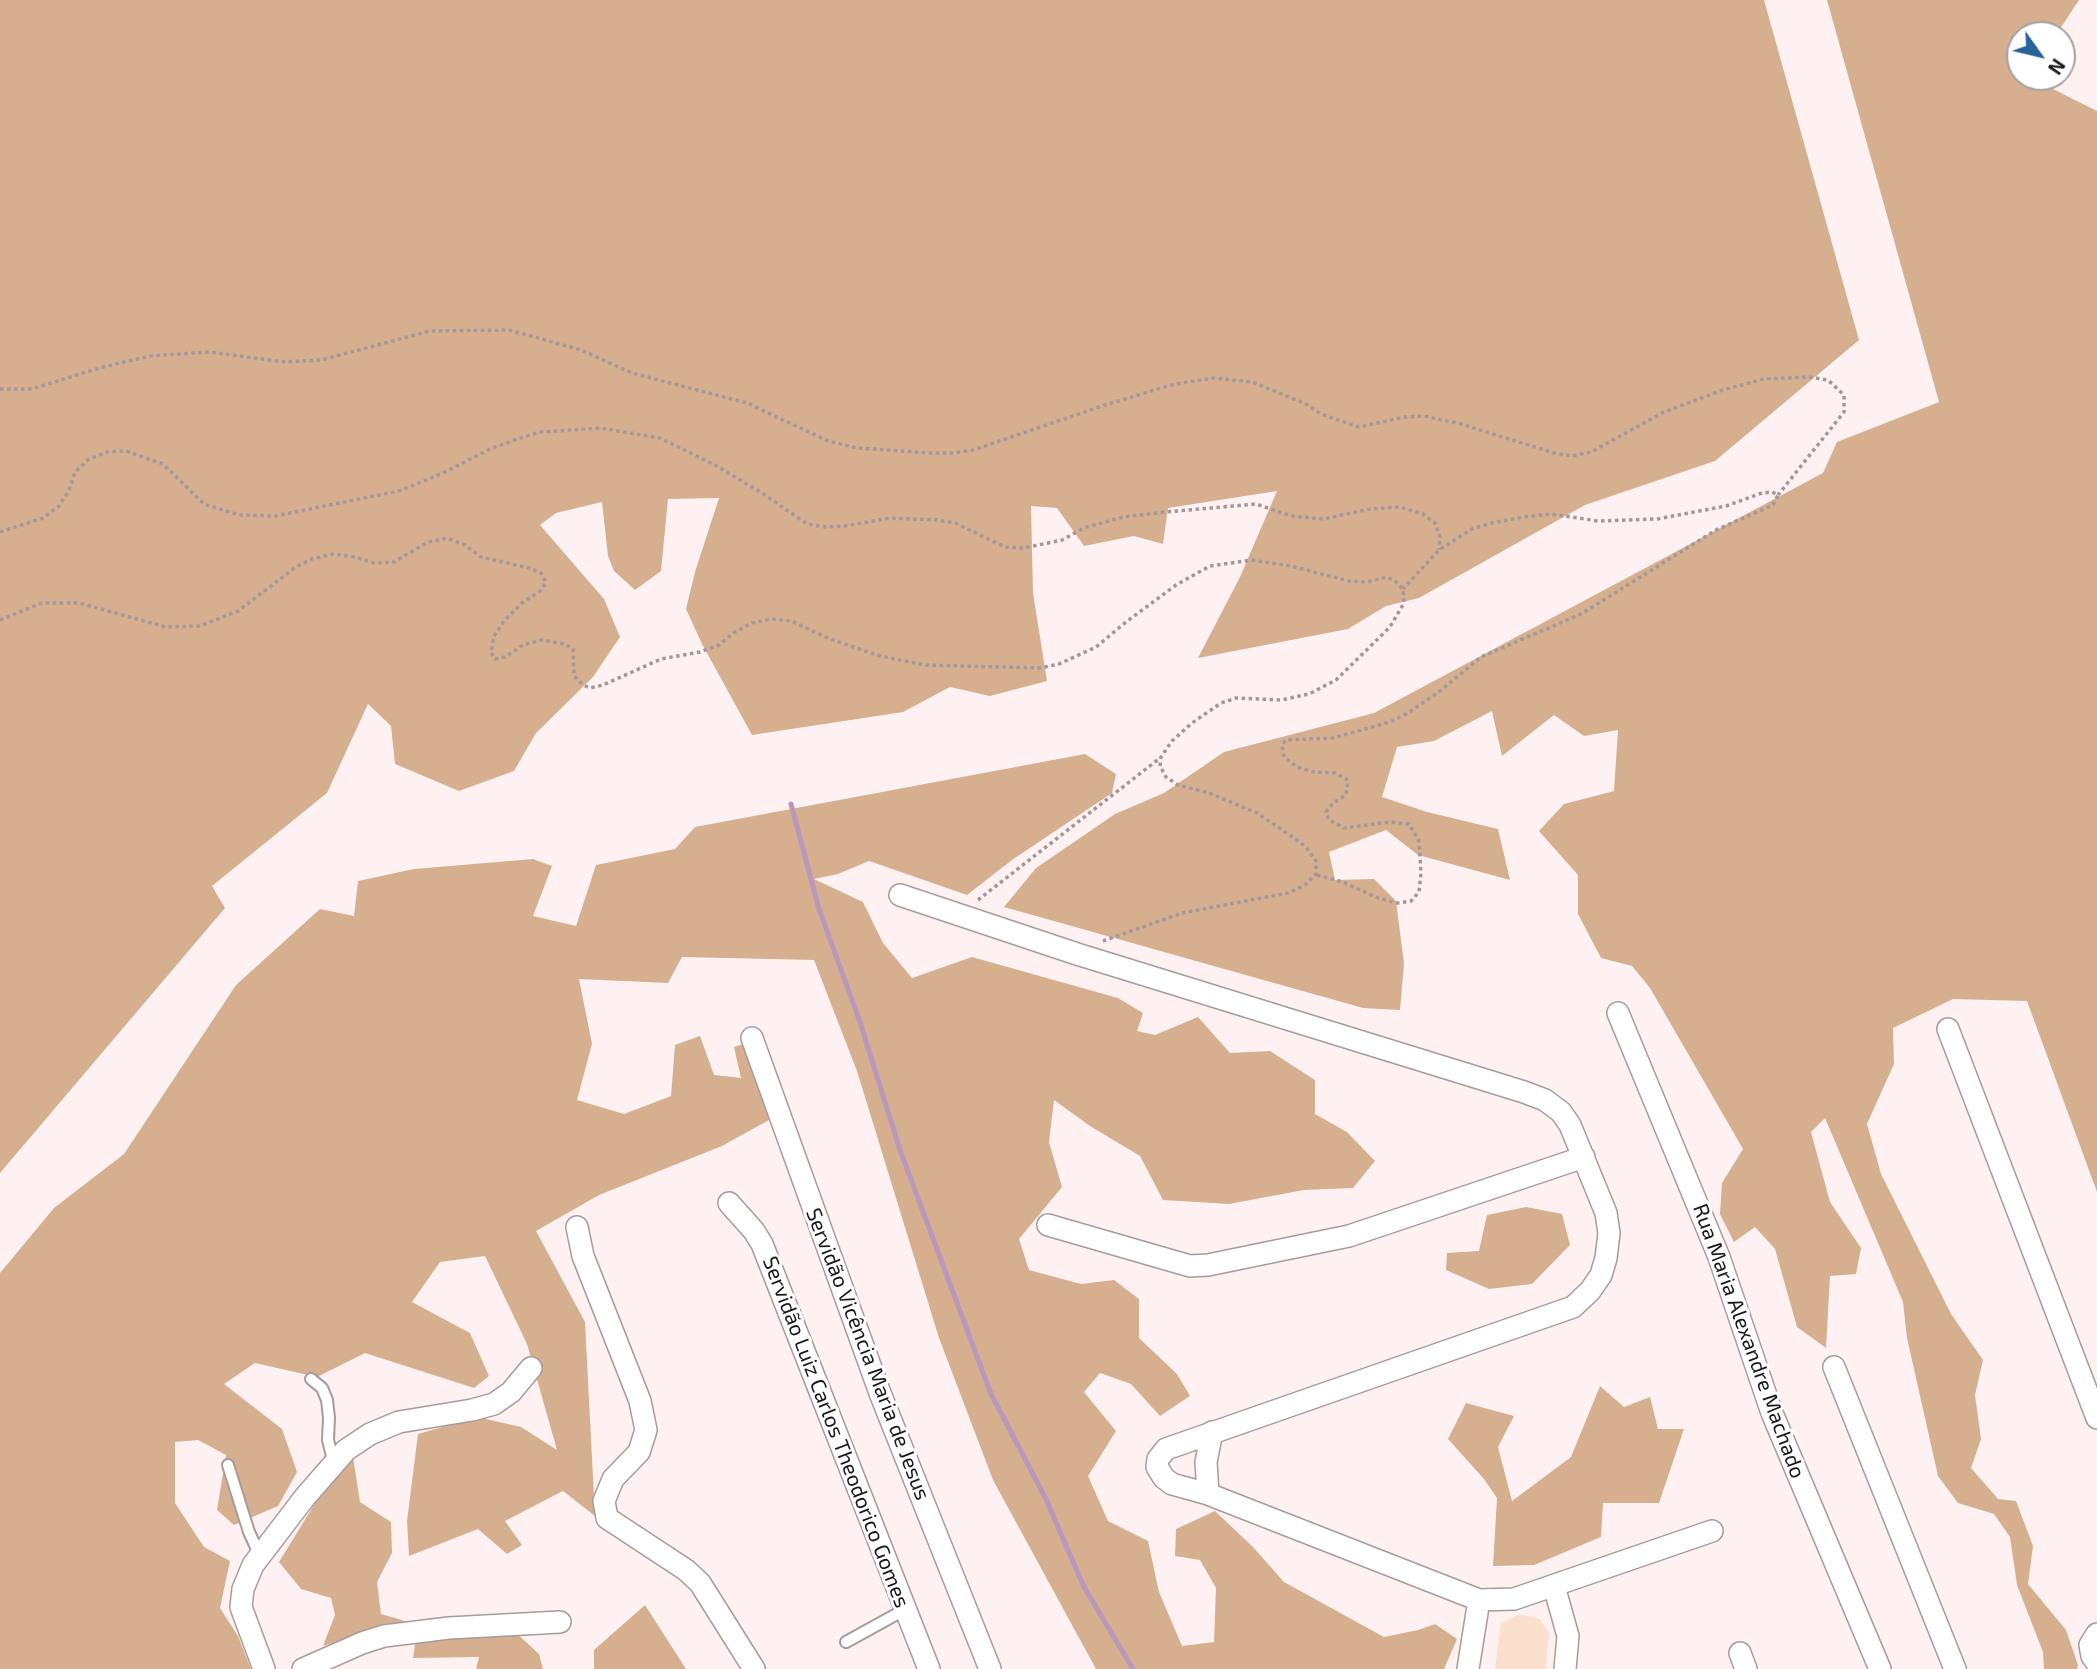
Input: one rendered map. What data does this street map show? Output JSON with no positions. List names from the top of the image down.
{
  "streets": {
    "street": ["Rua Maria Alexandre Machado", "Servidão Vicência Maria de Jesus", "Servidão Luiz Carlos Theodorico Gomes"]
  },
  "north": "bottom right"
}
